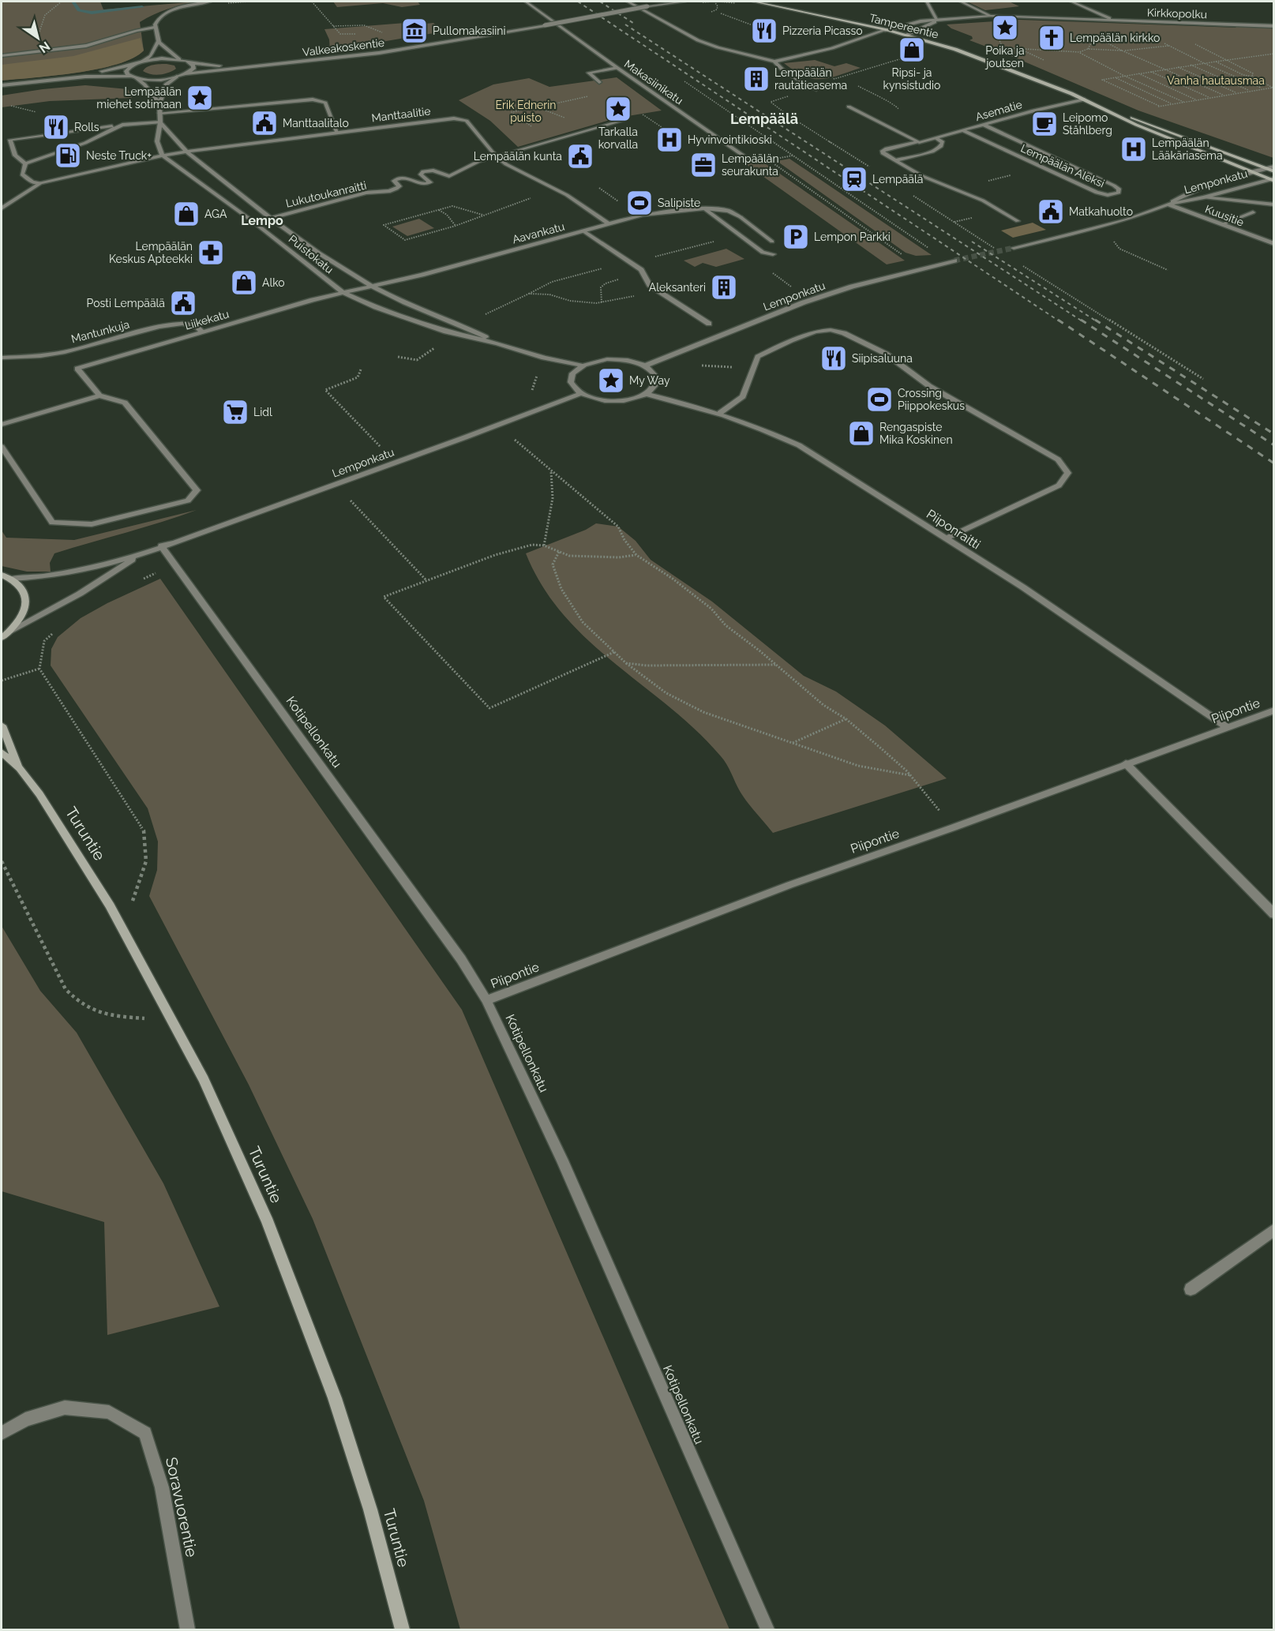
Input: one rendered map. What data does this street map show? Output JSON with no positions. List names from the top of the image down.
{
  "streets": {
    "main road": ["Tampereentie", "Turuntie"],
    "street": [
      "Kirkkopolku",
      "Valkeakoskentie",
      "Makasiinikatu",
      "Asematie",
      "Manttaalitie",
      "Lempäälän Aleksi",
      "Lemponkatu",
      "Lukutoukanraitti",
      "Kuusitie",
      "Aavankatu",
      "Puistokatu",
      "Liikekatu",
      "Mantunkuja",
      "Piiponraitti",
      "Piipontie",
      "Kotipellonkatu",
      "Soravuorentie"
    ]
  },
  "crossings": [
    ["Kirkkopolku", "Tampereentie"],
    ["Tampereentie", "Asematie"],
    ["Tampereentie", "Lemponkatu"],
    ["Asematie", "Lempäälän Aleksi"],
    ["Manttaalitie", "Lukutoukanraitti"],
    ["Manttaalitie", "Aavankatu"],
    ["Manttaalitie", "Puistokatu"],
    ["Lemponkatu", "Kuusitie"],
    ["Lemponkatu", "Kotipellonkatu"],
    ["Lukutoukanraitti", "Puistokatu"],
    ["Aavankatu", "Puistokatu"],
    ["Aavankatu", "Liikekatu"],
    ["Puistokatu", "Liikekatu"],
    ["Liikekatu", "Mantunkuja"],
    ["Piiponraitti", "Piipontie"],
    ["Piipontie", "Kotipellonkatu"]
  ],
  "districts": ["Lempäälä", "Lempo"],
  "parks": ["Vanha hautausmaa", "Erik Ednerin puisto"],
  "places": {
    "place": [
      "Poika ja joutsen",
      "Lempäälän miehet sotimaan",
      "Tarkalla korvalla",
      "My Way"
    ],
    "museum": ["Pullomakasiini"],
    "restaurant": ["Pizzeria Picasso", "Rolls", "Siipisaluuna"],
    "church": ["Lempäälän kirkko"],
    "shop": [
      "Ripsi- ja kynsistudio",
      "AGA",
      "Alko",
      "Rengaspiste Mika Koskinen"
    ],
    "building": ["Lempäälän rautatieasema", "Aleksanteri"],
    "public building": [
      "Manttaalitalo",
      "Lempäälän kunta",
      "Matkahuolto",
      "Posti Lempäälä"
    ],
    "cafe": ["Leipomo Ståhlberg"],
    "hospital": ["Hyvinvointikioski", "Lempäälän Lääkäriasema"],
    "fuel station": ["Neste Truck+"],
    "office": ["Lempäälän seurakunta"],
    "station": ["Lempäälä"],
    "sports": ["Salipiste", "Crossing Piippokeskus"],
    "parking": ["Lempon Parkki"],
    "pharmacy": ["Lempäälän Keskus Apteekki"],
    "supermarket": ["Lidl"]
  },
  "north": "bottom right"
}
